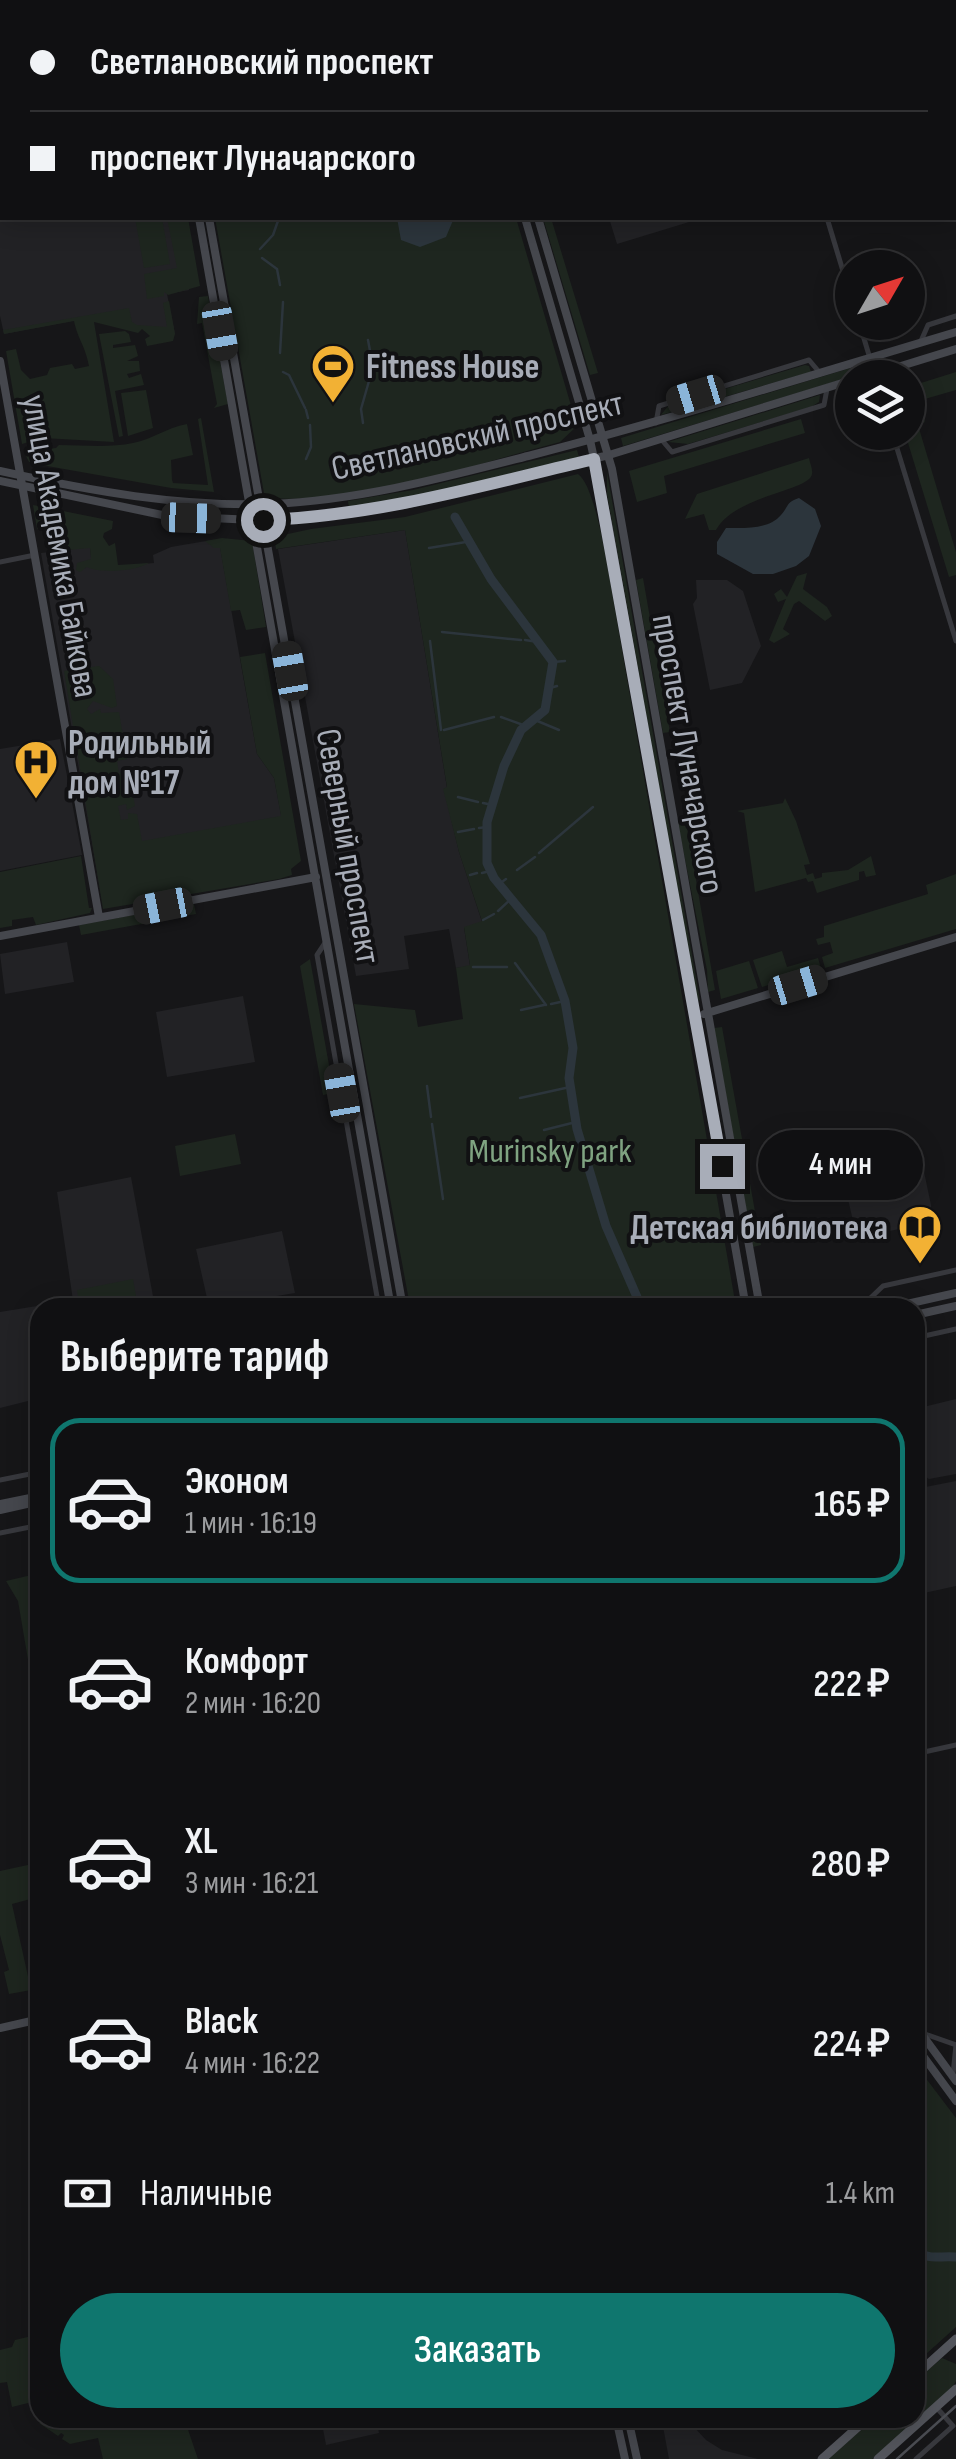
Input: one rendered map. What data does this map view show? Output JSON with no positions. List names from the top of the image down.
{
  "streets": {
    "main road": [
      "Светлановский проспект",
      "улица Академика Байкова",
      "проспект Луначарского",
      "Северный проспект"
    ]
  },
  "crossings": [
    ["Светлановский проспект", "улица Академика Байкова"],
    ["Светлановский проспект", "проспект Луначарского"],
    ["Светлановский проспект", "Северный проспект"]
  ],
  "parks": ["Murinsky park"],
  "places": {
    "sports": ["Fitness House"],
    "hospital": ["Родильный дом №17"],
    "library": ["Детская библиотека"]
  },
  "north": "top right",
  "page": {
    "banner": ["Светлановский проспект", "проспект Луначарского"],
    "bubble": "4 мин",
    "heading": "Выберите тариф",
    "list": [
      {
        "name": "Эконом",
        "note": "1 мин · 16:19",
        "value": "165 ₽"
      },
      {
        "name": "Комфорт",
        "note": "2 мин · 16:20",
        "value": "222 ₽"
      },
      {
        "name": "XL",
        "note": "3 мин · 16:21",
        "value": "280 ₽"
      },
      {
        "name": "Black",
        "note": "4 мин · 16:22",
        "value": "224 ₽"
      }
    ],
    "pay": ["Наличные", "1.4 km"],
    "buttons": "Заказать"
  }
}
